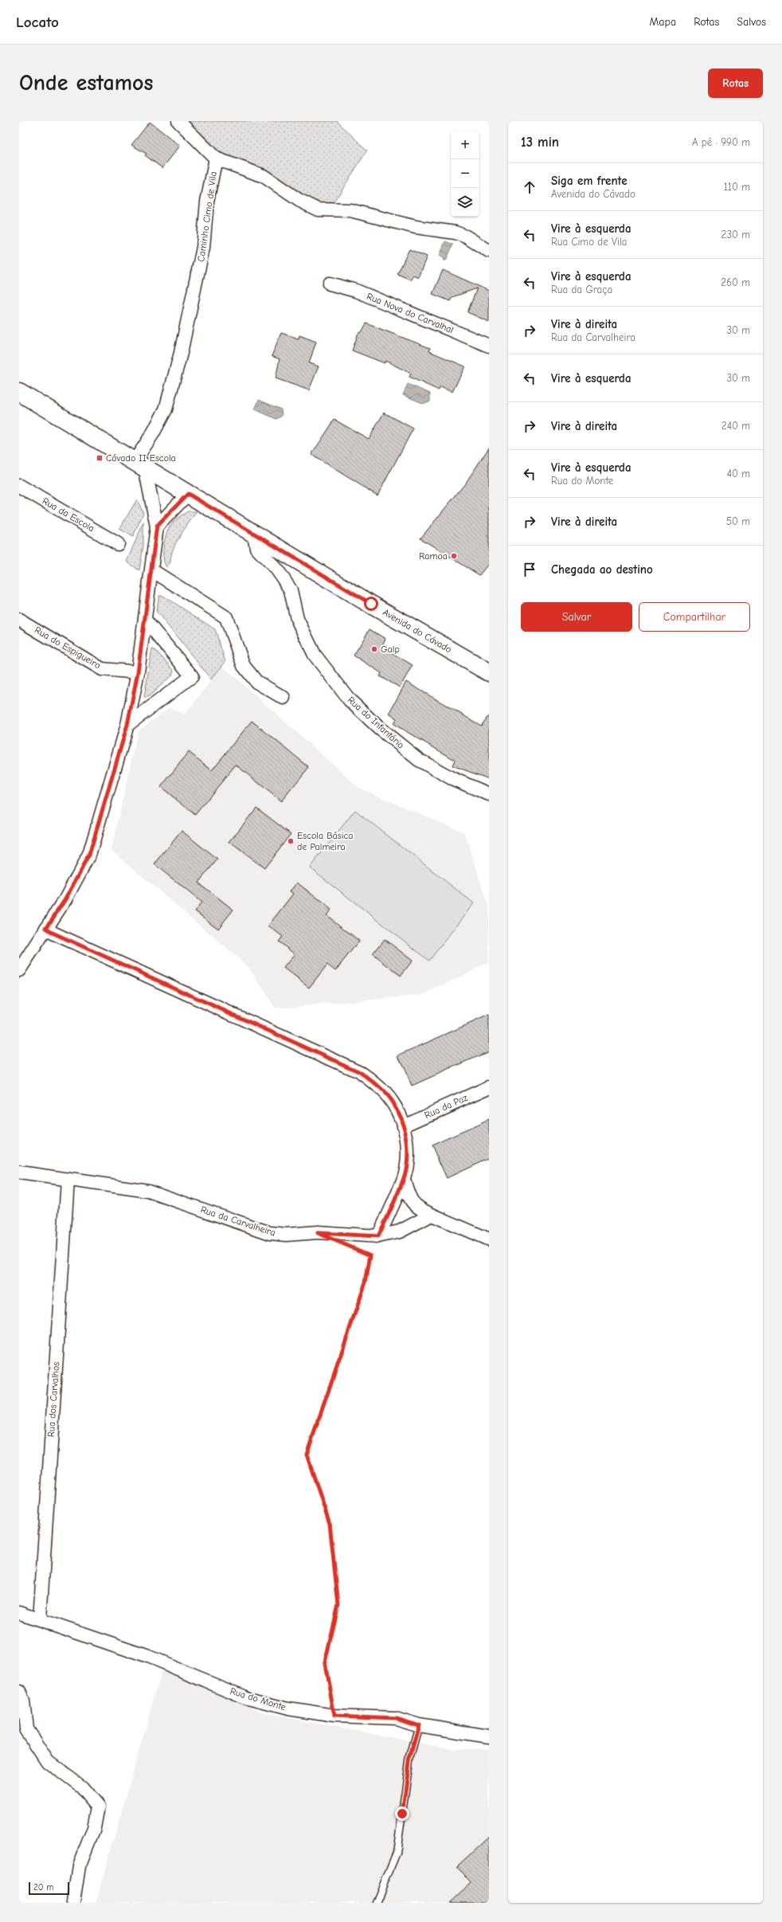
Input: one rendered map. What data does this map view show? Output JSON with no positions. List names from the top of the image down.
{
  "streets": {
    "main road": ["Avenida do Cávado"],
    "street": [
      "Caminho Cimo de Vila",
      "Rua Nova do Carvalhal",
      "Rua da Escola",
      "Rua do Espigueiro",
      "Rua do Infantário",
      "Rua da Paz",
      "Rua da Carvalheira",
      "Rua dos Carvalhos",
      "Rua do Monte"
    ]
  },
  "crossings": [
    ["Caminho Cimo de Vila", "Avenida do Cávado"],
    ["Avenida do Cávado", "Rua do Infantário"],
    ["Rua da Carvalheira", "Rua dos Carvalhos"],
    ["Rua dos Carvalhos", "Rua do Monte"]
  ],
  "places": {
    "transit": ["Cávado II Escola"],
    "other": ["Ramoa", "Galp", "Escola Básica de Palmeira"]
  },
  "scale_bar": "20 m",
  "page": {
    "header": "Locato",
    "nav": ["Mapa", "Rotas", "Salvos"],
    "buttons": [
      "Rotas",
      ["Salvar", "Compartilhar"]
    ],
    "title": "Onde estamos",
    "heading": ["13 min", "A pé · 990 m"],
    "map_buttons": ["+", "−"],
    "list": [
      ["Siga em frente", "Avenida do Cávado", "110 m"],
      ["Vire à esquerda", "Rua Cimo de Vila", "230 m"],
      ["Vire à esquerda", "Rua da Graça", "260 m"],
      ["Vire à direita", "Rua da Carvalheira", "30 m"],
      ["Vire à esquerda", "30 m"],
      ["Vire à direita", "240 m"],
      ["Vire à esquerda", "Rua do Monte", "40 m"],
      ["Vire à direita", "50 m"],
      "Chegada ao destino"
    ],
    "scale": "20 m"
  }
}
